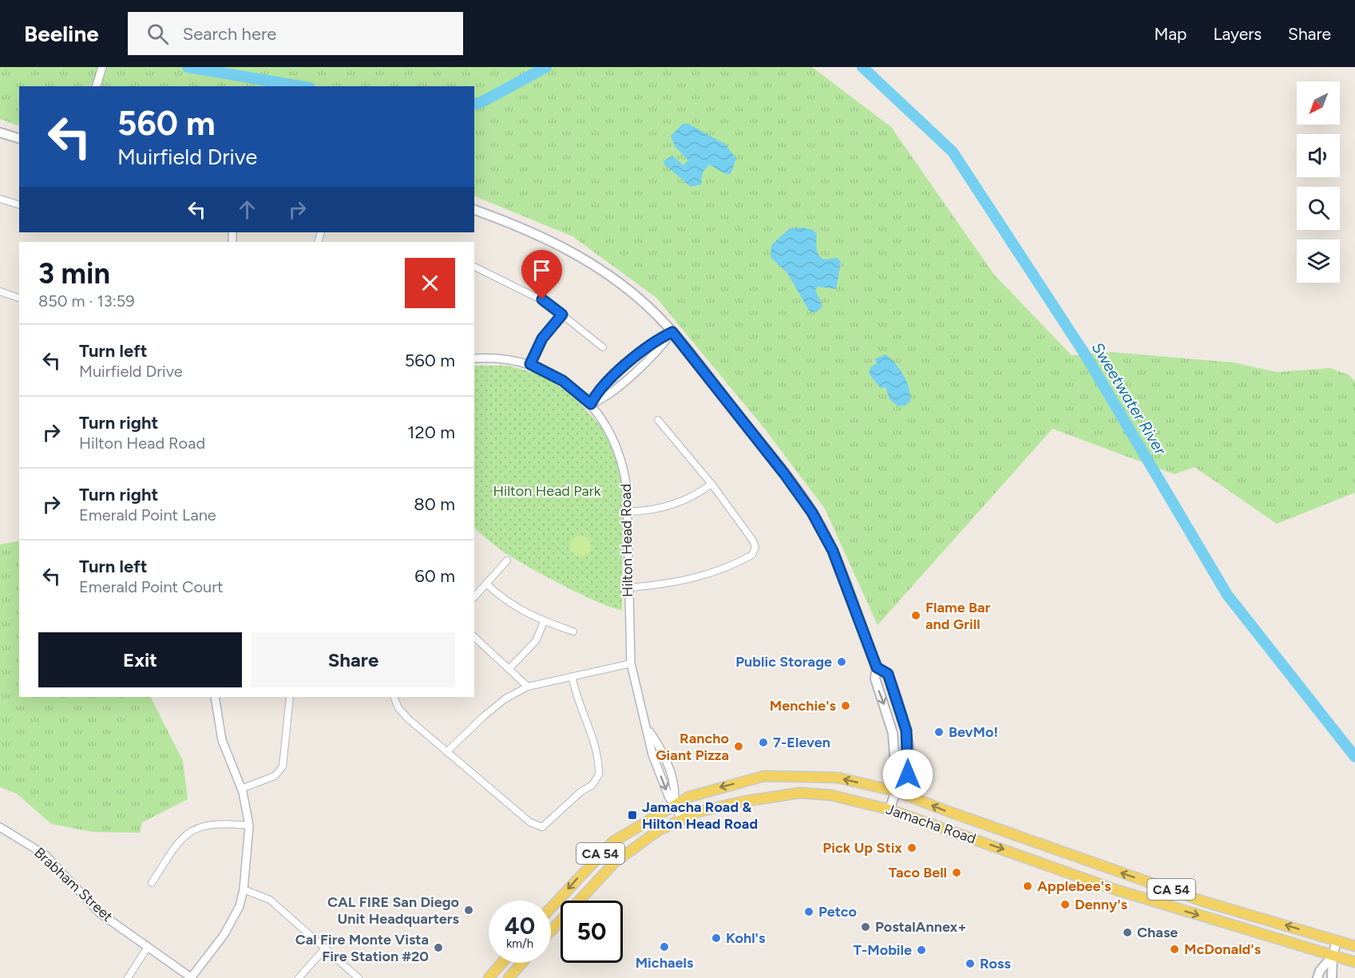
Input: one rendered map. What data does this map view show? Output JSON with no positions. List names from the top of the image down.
{
  "streets": {
    "main road": ["Jamacha Road", "CA 54"],
    "street": ["Hilton Head Road", "Brabham Street"]
  },
  "crossings": [
    ["Hilton Head Road", "Jamacha Road"]
  ],
  "water": ["Sweetwater River"],
  "parks": ["Hilton Head Park"],
  "places": {
    "other": [
      "Flame Bar and Grill",
      "Public Storage",
      "Menchie's",
      "BevMo!",
      "7-Eleven",
      "Rancho Giant Pizza",
      "Pick Up Stix",
      "Taco Bell",
      "Applebee's",
      "Denny's",
      "CAL FIRE San Diego Unit Headquarters",
      "Petco",
      "PostalAnnex+",
      "Chase",
      "Kohl's",
      "Michaels",
      "Cal Fire Monte Vista Fire Station #20",
      "McDonald's",
      "T-Mobile",
      "Ross"
    ],
    "transit": ["Jamacha Road & Hilton Head Road"]
  },
  "north": "bottom left",
  "page": {
    "header": "Beeline",
    "search": "Search here",
    "nav": ["Map", "Layers", "Share"],
    "turn": ["560 m", "Muirfield Drive"],
    "heading": ["3 min", "850 m · 13:59"],
    "list": [
      {
        "name": "Turn left",
        "note": "Muirfield Drive",
        "value": "560 m"
      },
      {
        "name": "Turn right",
        "note": "Hilton Head Road",
        "value": "120 m"
      },
      {
        "name": "Turn right",
        "note": "Emerald Point Lane",
        "value": "80 m"
      },
      {
        "name": "Turn left",
        "note": "Emerald Point Court",
        "value": "60 m"
      }
    ],
    "buttons": ["Exit", "Share"],
    "speed": "40 km/h",
    "limit": "50"
  }
}
